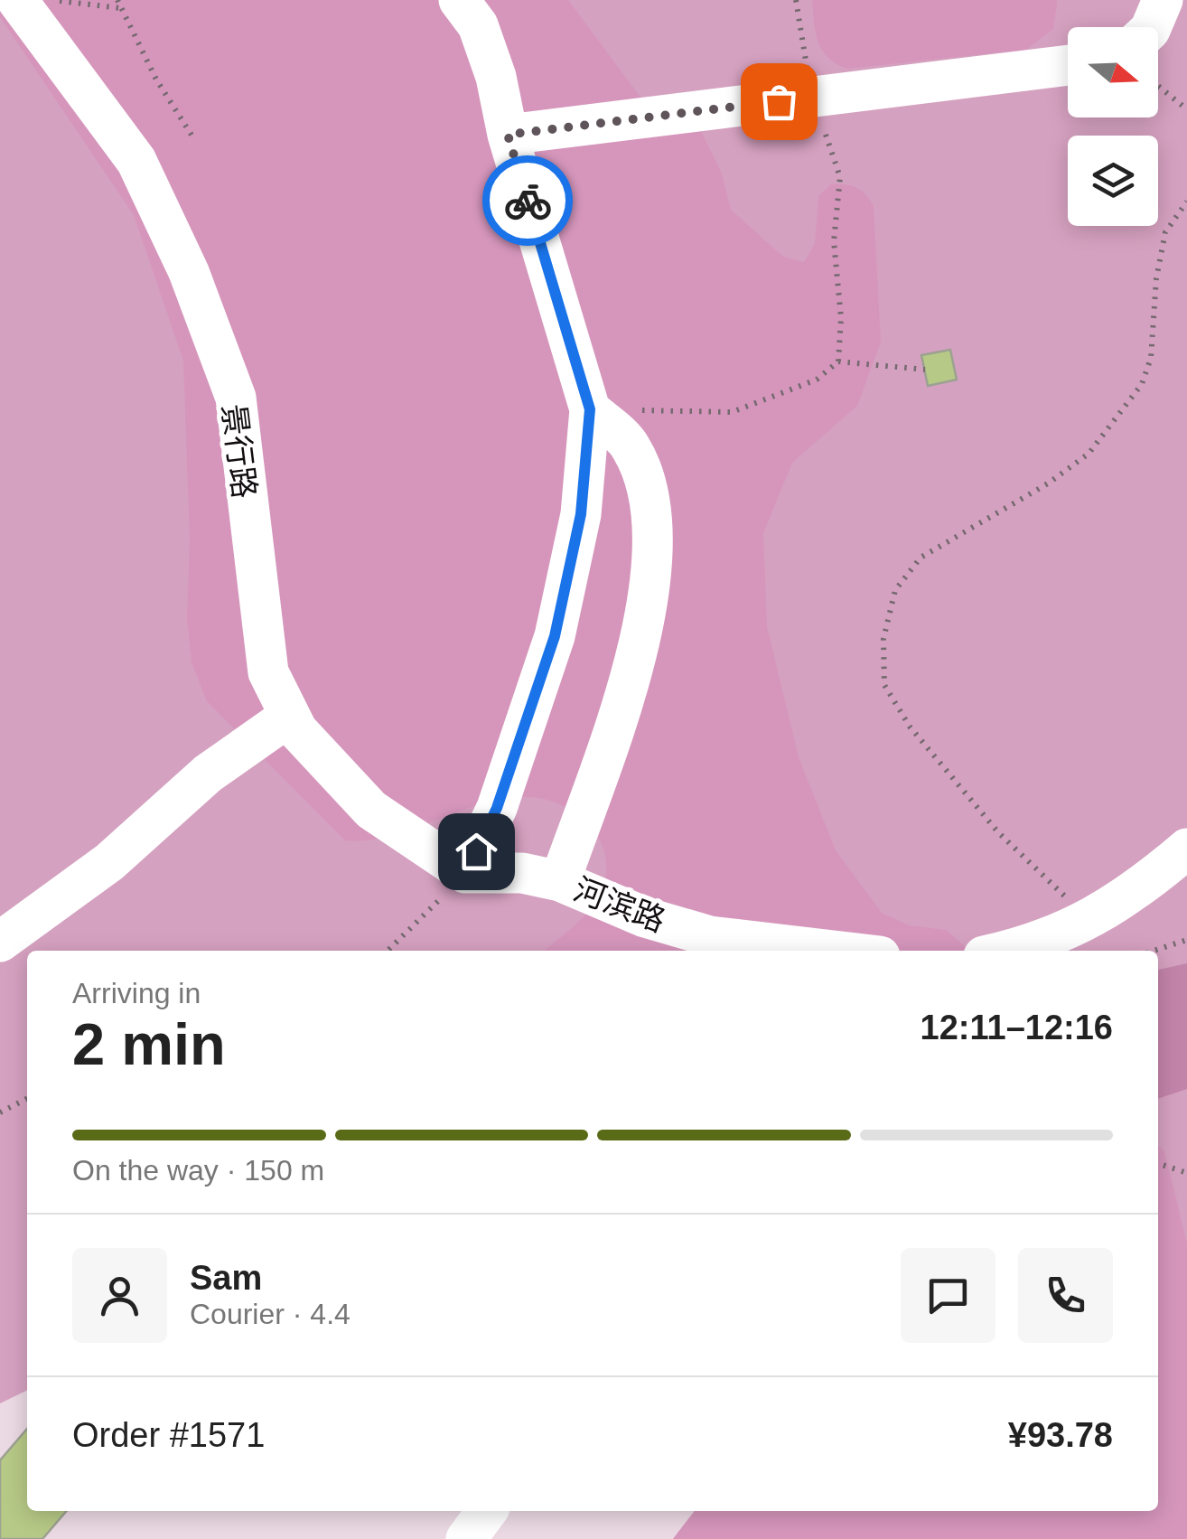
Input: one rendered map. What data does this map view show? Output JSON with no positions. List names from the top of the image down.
{
  "streets": {
    "lane": ["景行路", "河滨路"]
  },
  "crossings": [
    ["景行路", "河滨路"]
  ],
  "north": "right",
  "page": {
    "heading": ["2 min", "Arriving in", "12:11–12:16"],
    "panel": [
      "Sam",
      "Courier · 4.4",
      "Order #1571",
      "¥93.78"
    ],
    "bar": "On the way · 150 m"
  }
}
